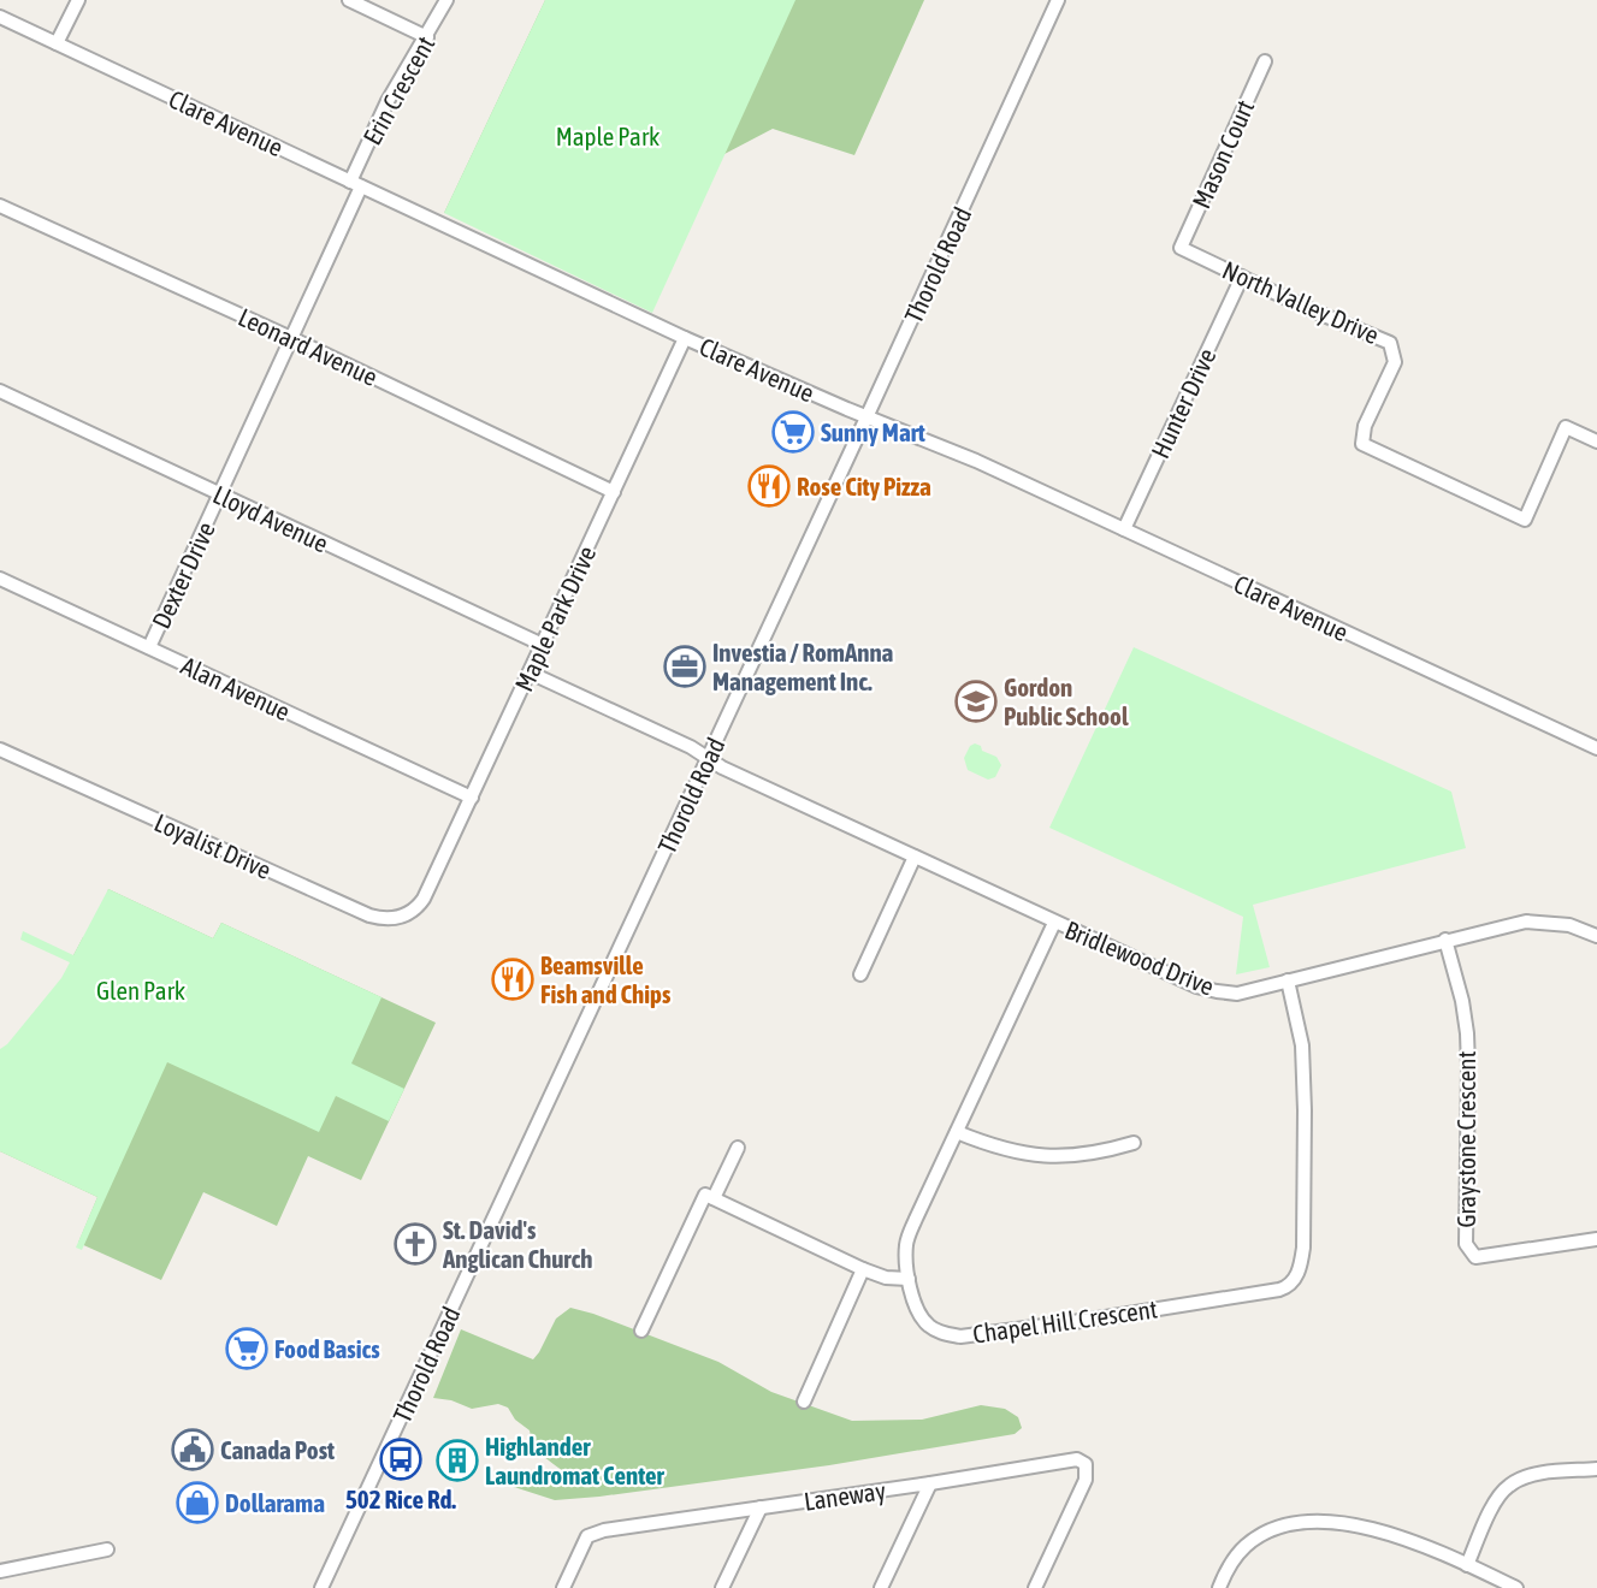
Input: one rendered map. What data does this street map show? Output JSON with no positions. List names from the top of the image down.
{
  "streets": {
    "street": [
      "Erin Crescent",
      "Clare Avenue",
      "Mason Court",
      "Thorold Road",
      "North Valley Drive",
      "Leonard Avenue",
      "Hunter Drive",
      "Lloyd Avenue",
      "Dexter Drive",
      "Maple Park Drive",
      "Alan Avenue",
      "Loyalist Drive",
      "Bridlewood Drive",
      "Graystone Crescent",
      "Chapel Hill Crescent",
      "Laneway"
    ]
  },
  "crossings": [
    ["Erin Crescent", "Clare Avenue"],
    ["Erin Crescent", "Dexter Drive"],
    ["Clare Avenue", "Thorold Road"],
    ["Clare Avenue", "Hunter Drive"],
    ["Clare Avenue", "Dexter Drive"],
    ["Clare Avenue", "Maple Park Drive"],
    ["Mason Court", "North Valley Drive"],
    ["Thorold Road", "Bridlewood Drive"],
    ["North Valley Drive", "Hunter Drive"],
    ["Leonard Avenue", "Dexter Drive"],
    ["Leonard Avenue", "Maple Park Drive"],
    ["Lloyd Avenue", "Dexter Drive"],
    ["Lloyd Avenue", "Maple Park Drive"],
    ["Dexter Drive", "Alan Avenue"],
    ["Maple Park Drive", "Alan Avenue"],
    ["Maple Park Drive", "Loyalist Drive"],
    ["Bridlewood Drive", "Graystone Crescent"],
    ["Bridlewood Drive", "Chapel Hill Crescent"]
  ],
  "parks": ["Maple Park", "Glen Park"],
  "places": {
    "supermarket": ["Sunny Mart", "Food Basics"],
    "restaurant": ["Rose City Pizza", "Beamsville Fish and Chips"],
    "office": ["Investia / RomAnna Management Inc."],
    "school or university": ["Gordon Public School"],
    "church": ["St. David's Anglican Church"],
    "public building": ["Canada Post"],
    "bus stop": ["502 Rice Rd."],
    "building": ["Highlander Laundromat Center"],
    "shop": ["Dollarama"]
  }
}
